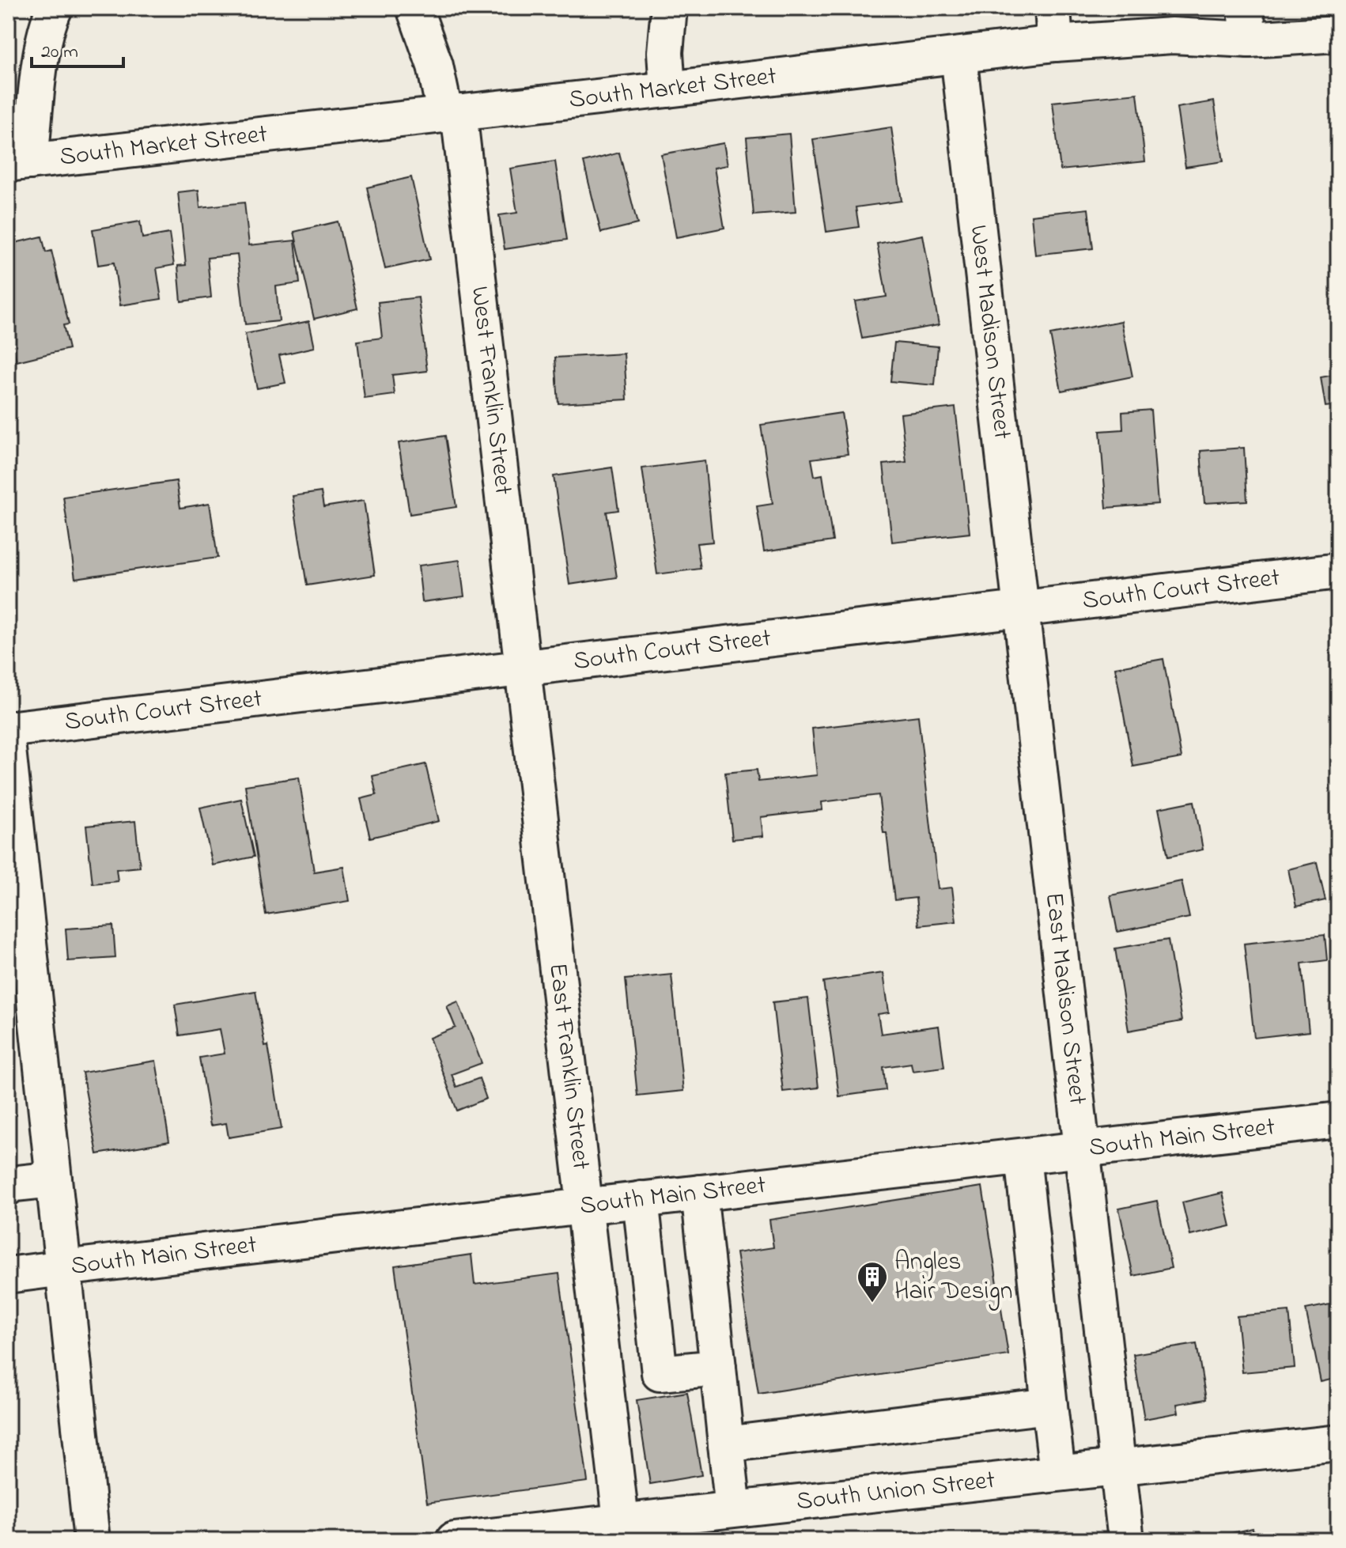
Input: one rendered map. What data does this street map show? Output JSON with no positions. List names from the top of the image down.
{
  "streets": {
    "street": [
      "South Market Street",
      "West Madison Street",
      "West Franklin Street",
      "South Court Street",
      "East Madison Street",
      "East Franklin Street",
      "South Main Street",
      "South Union Street"
    ]
  },
  "crossings": [
    ["South Market Street", "West Madison Street"],
    ["South Market Street", "West Franklin Street"],
    ["West Madison Street", "South Court Street"],
    ["West Madison Street", "East Madison Street"],
    ["West Franklin Street", "South Court Street"],
    ["West Franklin Street", "East Franklin Street"],
    ["South Court Street", "East Madison Street"],
    ["South Court Street", "East Franklin Street"],
    ["East Madison Street", "South Main Street"],
    ["East Madison Street", "South Union Street"],
    ["East Franklin Street", "South Main Street"],
    ["East Franklin Street", "South Union Street"]
  ],
  "places": {
    "building": ["Angles Hair Design"]
  },
  "scale_bar": "20 m"
}
